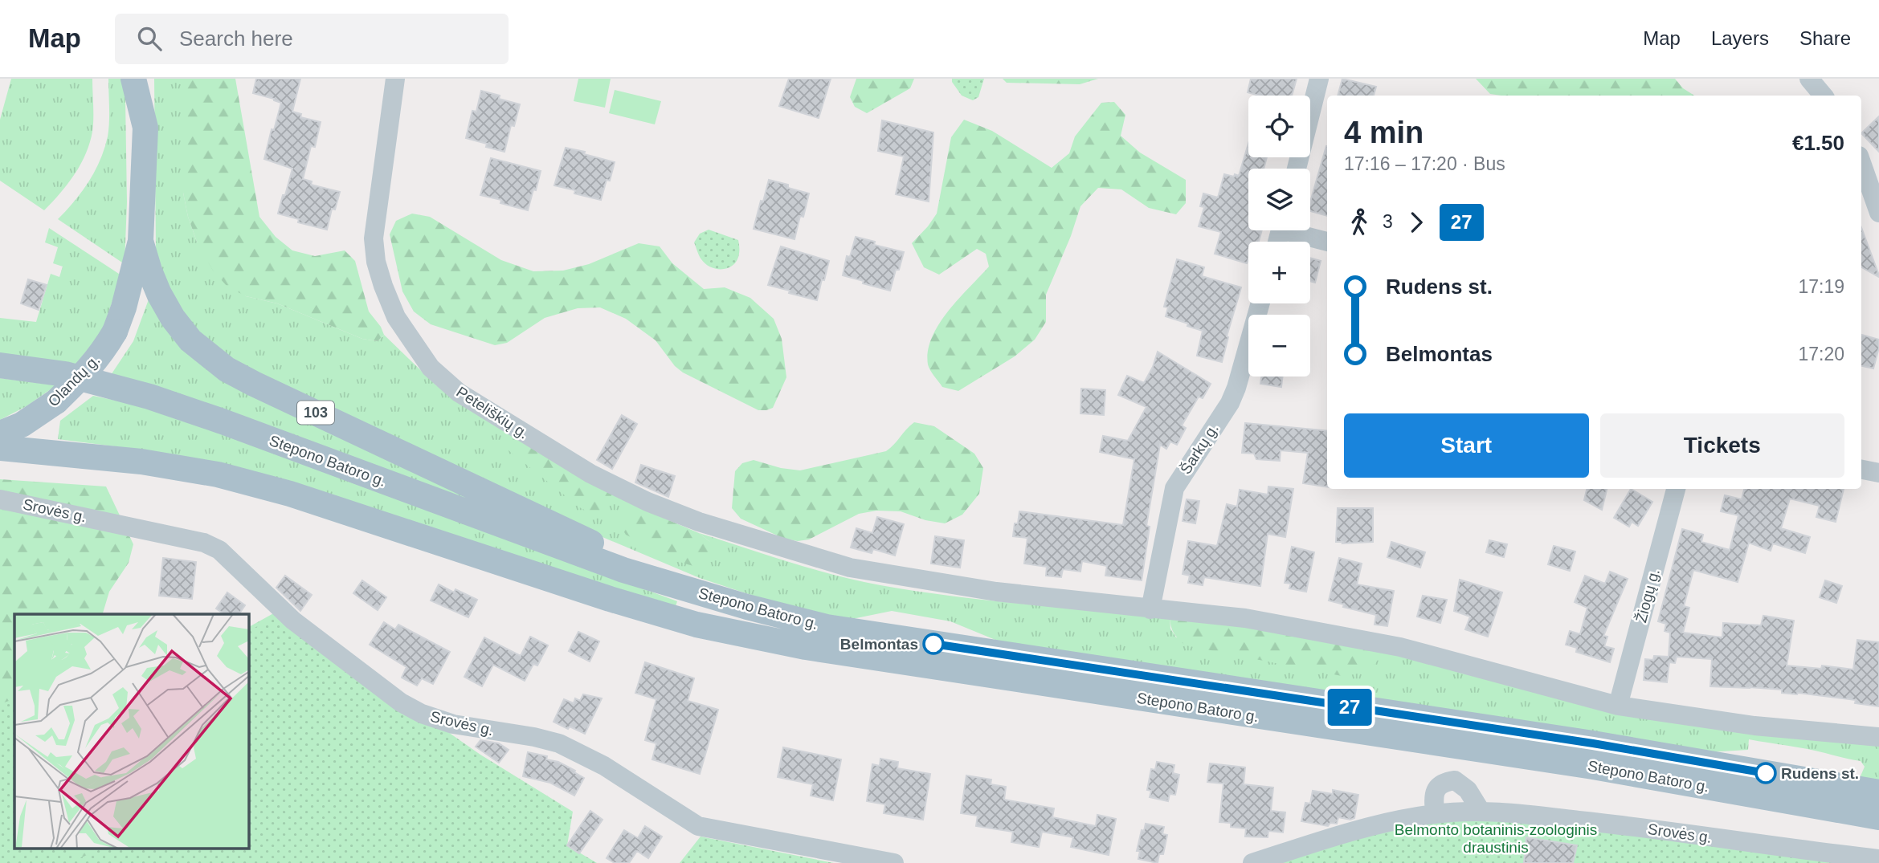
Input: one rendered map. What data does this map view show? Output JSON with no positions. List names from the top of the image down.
{
  "streets": {
    "main road": ["Olandų g.", "103", "Stepono Batoro g."],
    "street": [
      "Peteliškių g.",
      "Šarkų g.",
      "Srovės g.",
      "Žiogų g."
    ]
  },
  "crossings": [
    ["Olandų g.", "103"],
    ["103", "Stepono Batoro g."],
    ["Peteliškių g.", "Šarkų g."]
  ],
  "parks": ["Belmonto botaninis-zoologinis draustinis"],
  "places": ["Belmontas", "Rudens st."],
  "lines": ["bus line 27"],
  "page": {
    "header": "Map",
    "search": "Search here",
    "nav": ["Map", "Layers", "Share"],
    "on_map": "27",
    "map_buttons": ["+", "−"],
    "heading": ["4 min", "17:16 – 17:20 · Bus", "€1.50"],
    "legs": ["3", "27"],
    "list": [
      {
        "name": "Rudens st.",
        "value": "17:19"
      },
      {
        "name": "Belmontas",
        "value": "17:20"
      }
    ],
    "buttons": ["Start", "Tickets"]
  }
}
